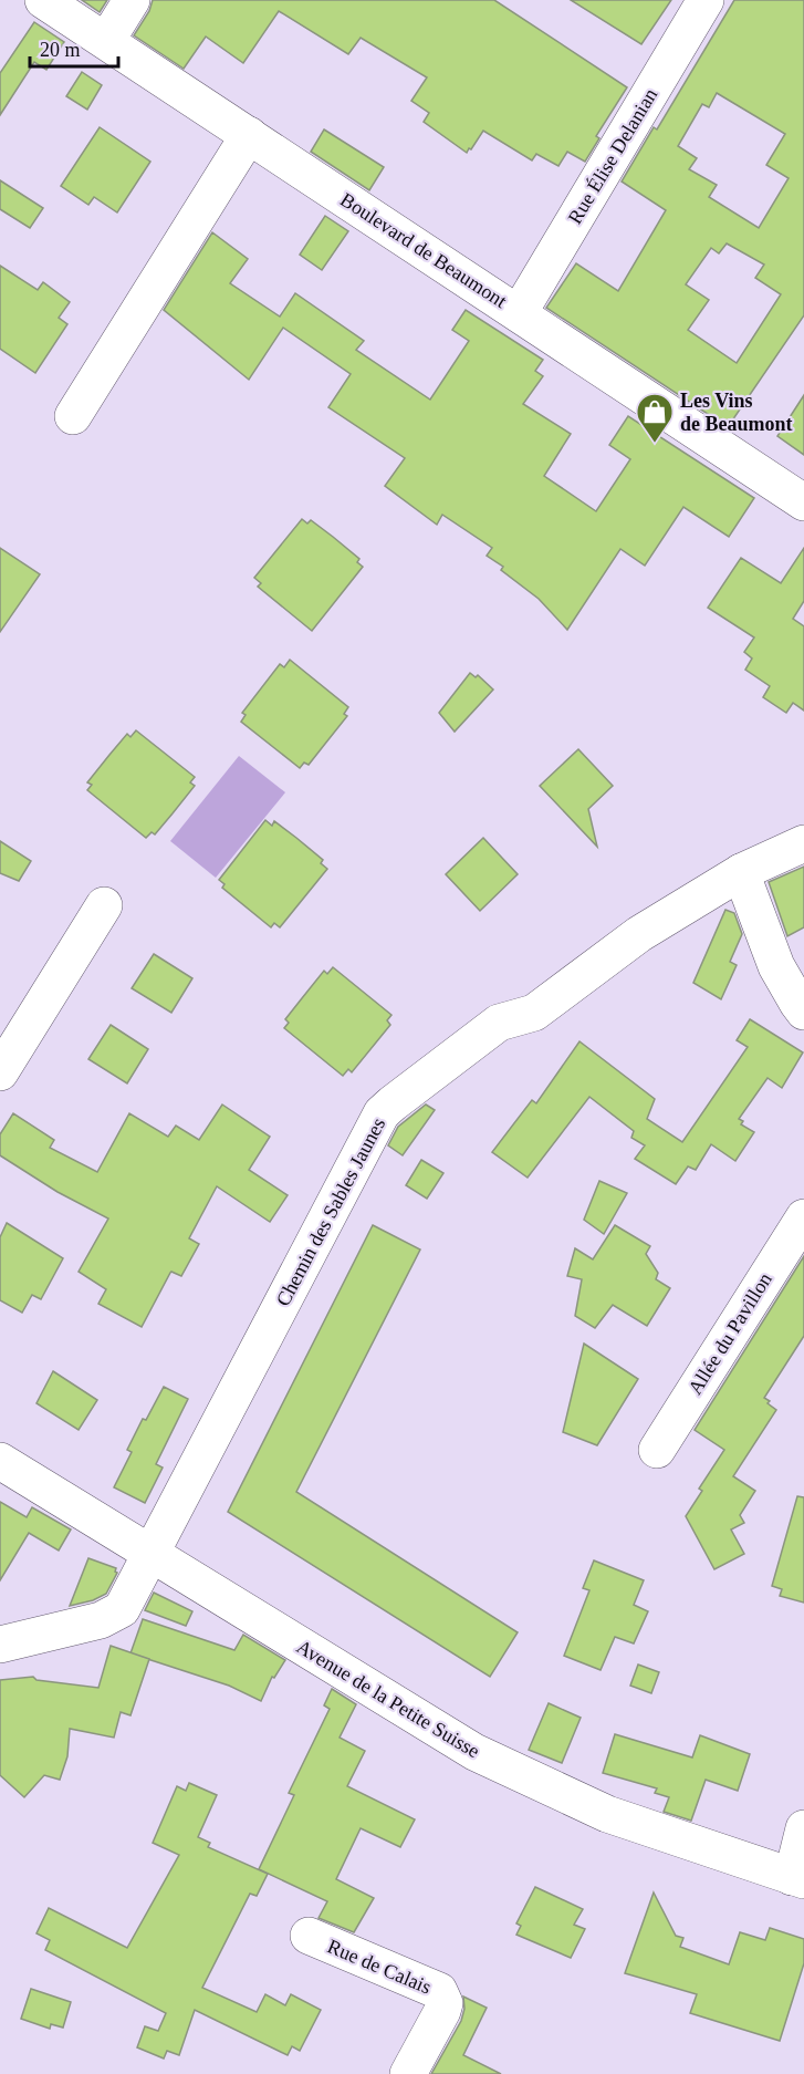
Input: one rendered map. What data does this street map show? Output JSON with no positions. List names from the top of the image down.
{
  "streets": {
    "street": [
      "Rue Élise Delanian",
      "Boulevard de Beaumont",
      "Chemin des Sables Jaunes",
      "Allée du Pavillon",
      "Avenue de la Petite Suisse",
      "Rue de Calais"
    ]
  },
  "crossings": [
    ["Rue Élise Delanian", "Boulevard de Beaumont"],
    ["Chemin des Sables Jaunes", "Avenue de la Petite Suisse"]
  ],
  "places": {
    "shop": ["Les Vins de Beaumont"]
  },
  "scale_bar": "20 m"
}
